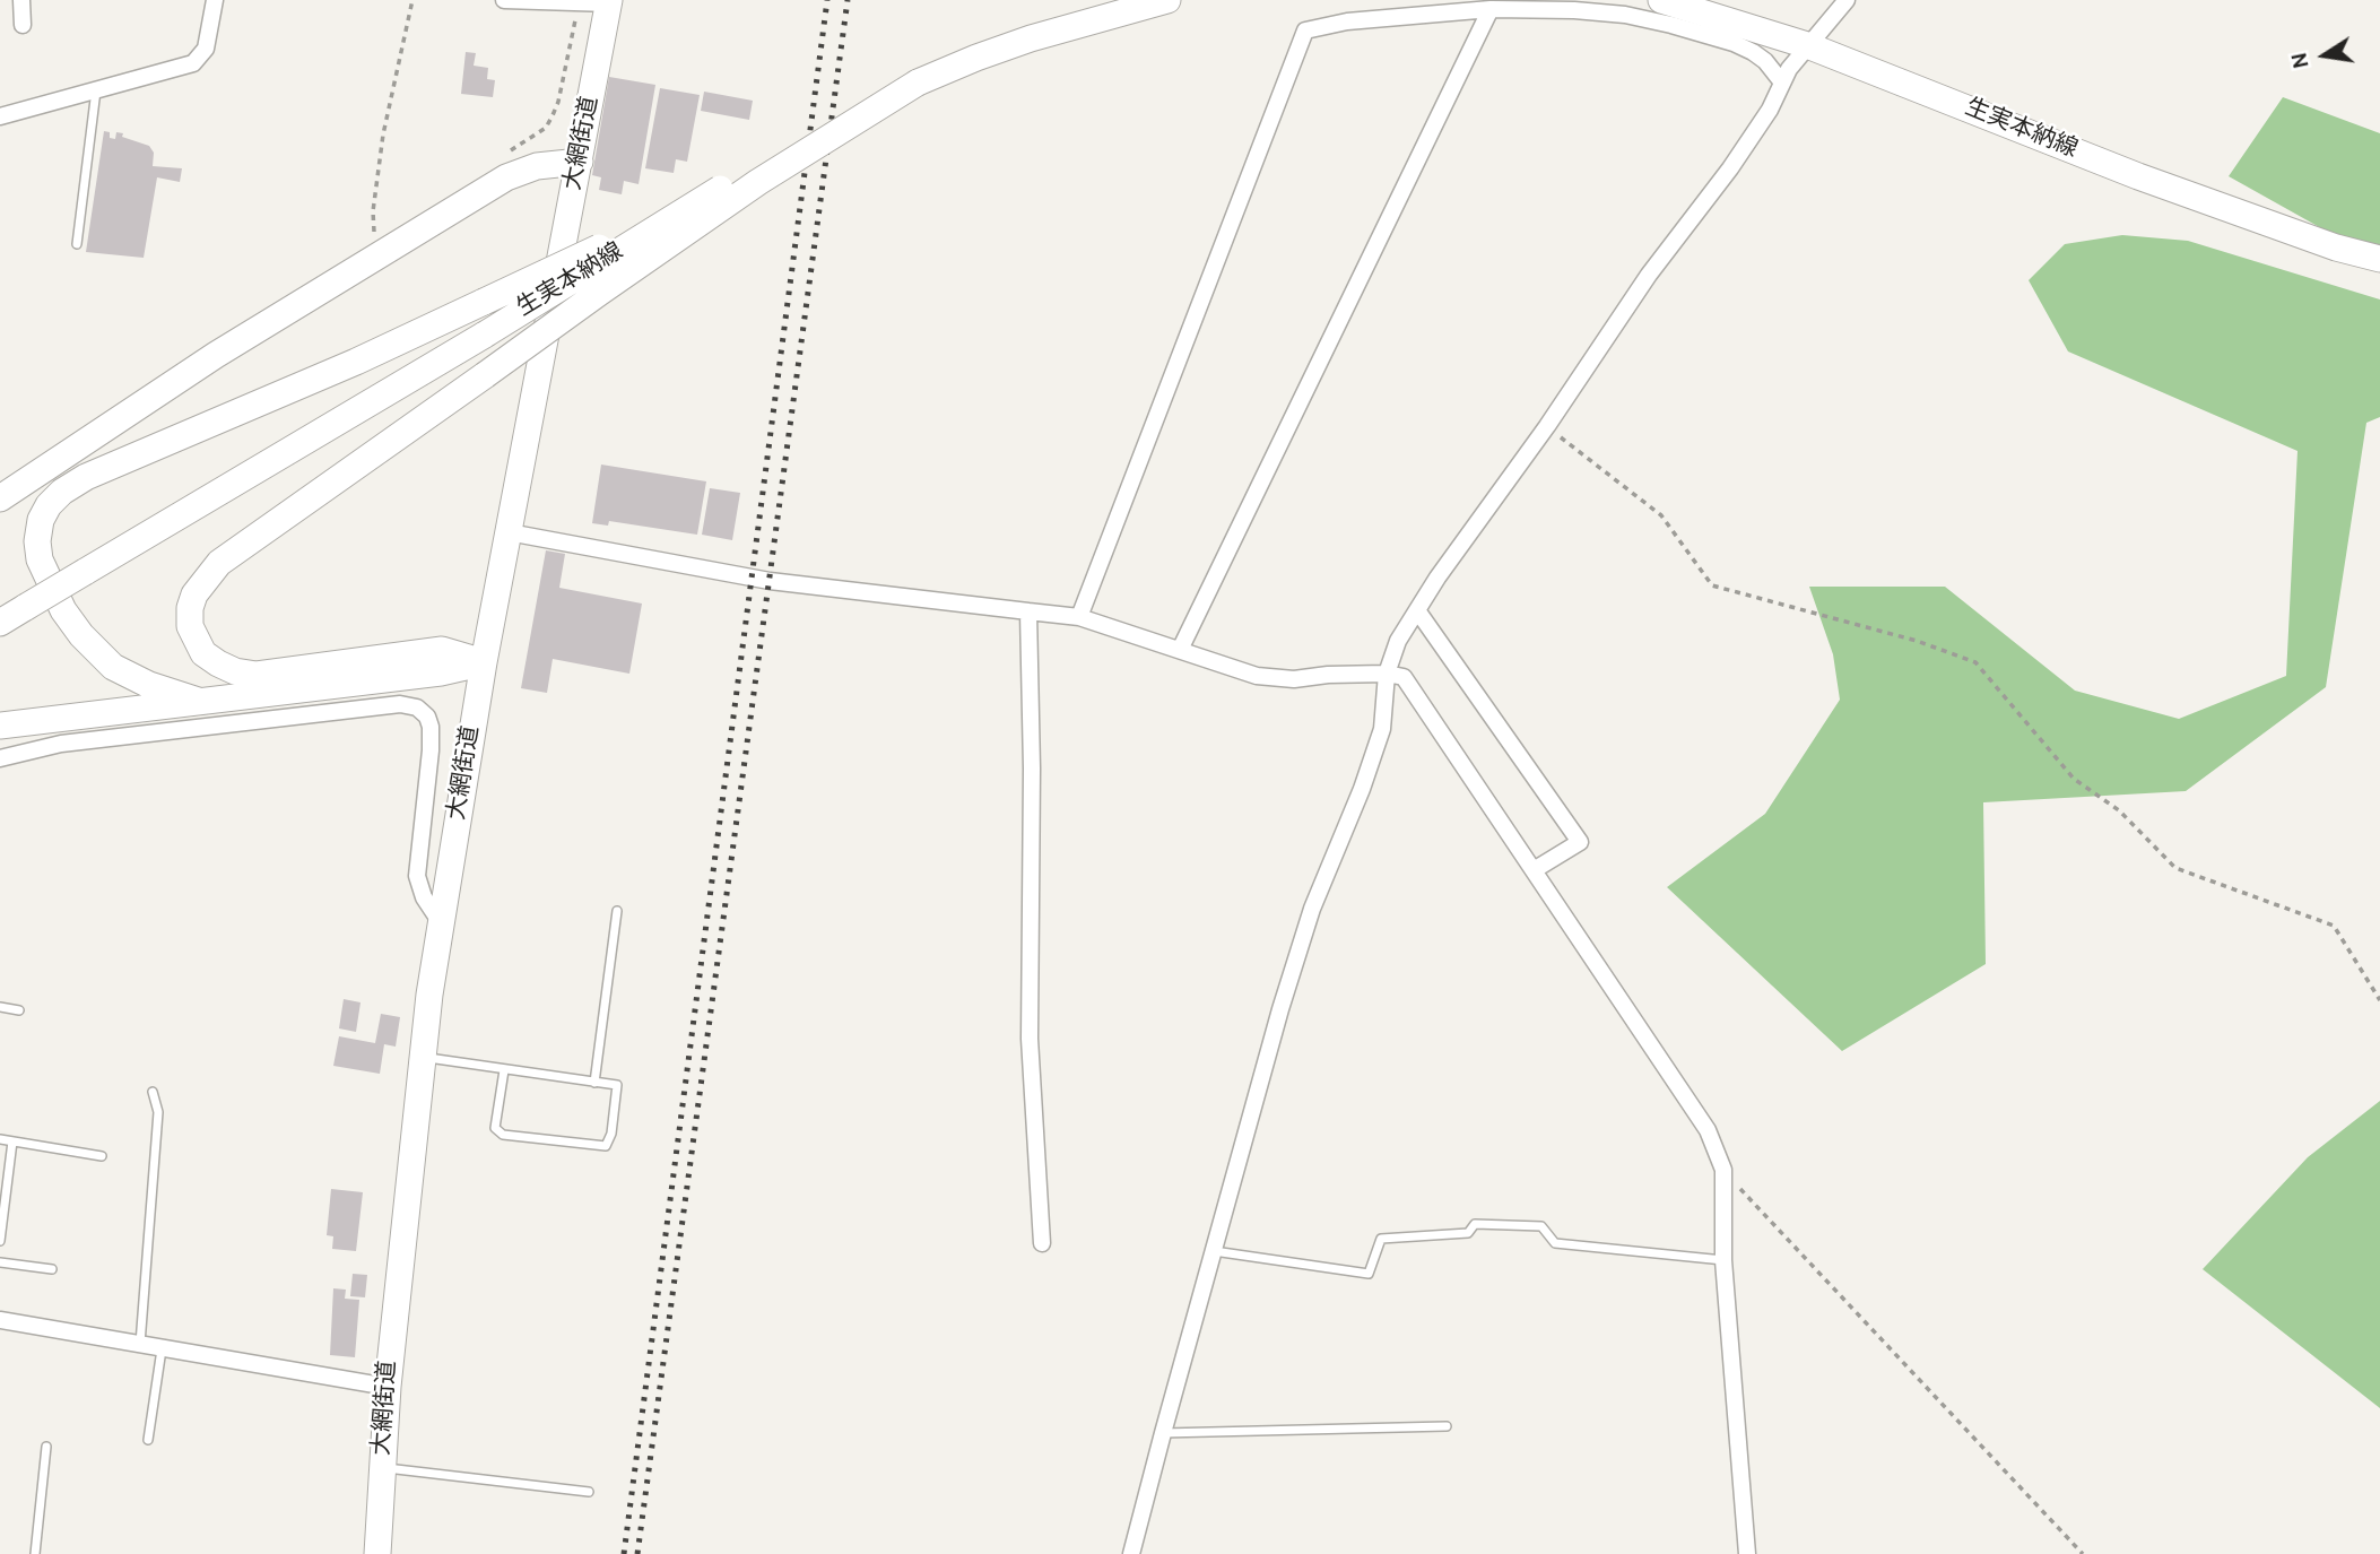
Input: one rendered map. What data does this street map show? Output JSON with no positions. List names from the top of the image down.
{
  "streets": {
    "main road": ["生実本納線", "大網街道"]
  },
  "north": "left"
}
